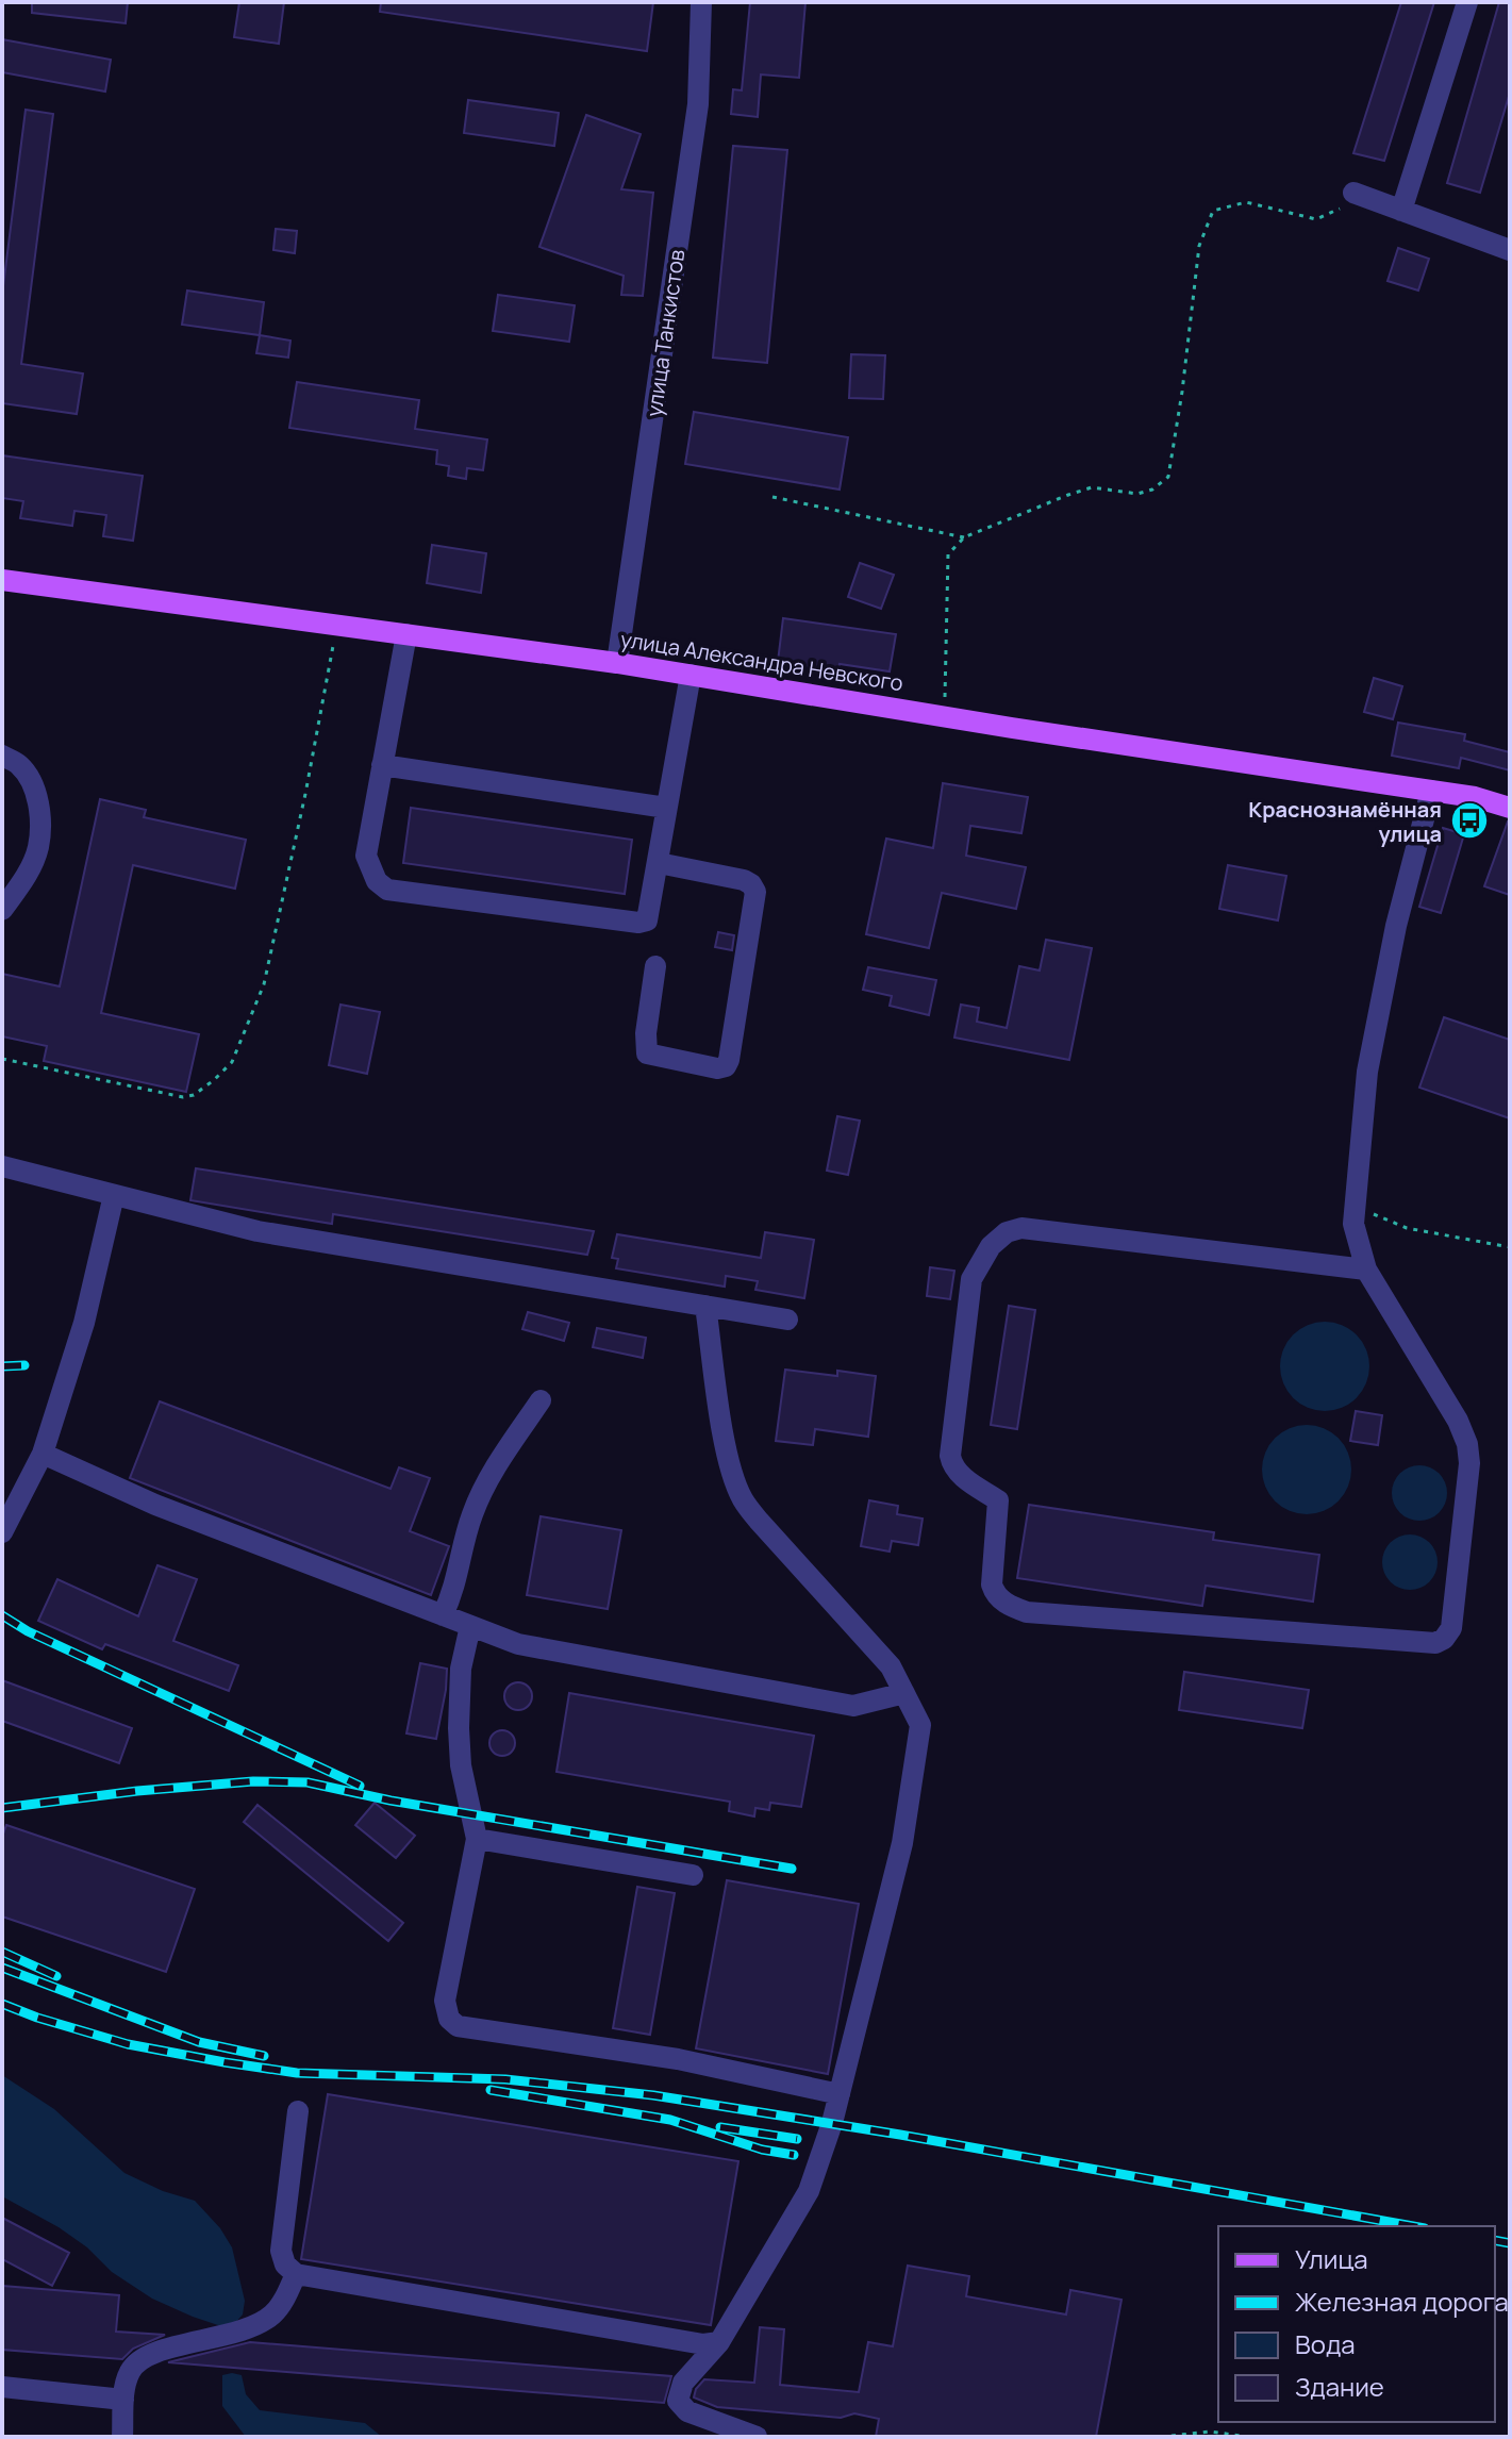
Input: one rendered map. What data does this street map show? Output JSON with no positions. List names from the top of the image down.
{
  "streets": {
    "main road": ["улица Александра Невского"],
    "street": ["улица Танкистов"]
  },
  "crossings": [
    ["улица Танкистов", "улица Александра Невского"]
  ],
  "places": {
    "bus stop": ["Краснознамённая улица"]
  },
  "legend": [
    "Улица",
    "Железная дорога",
    "Вода",
    "Здание"
  ]
}
